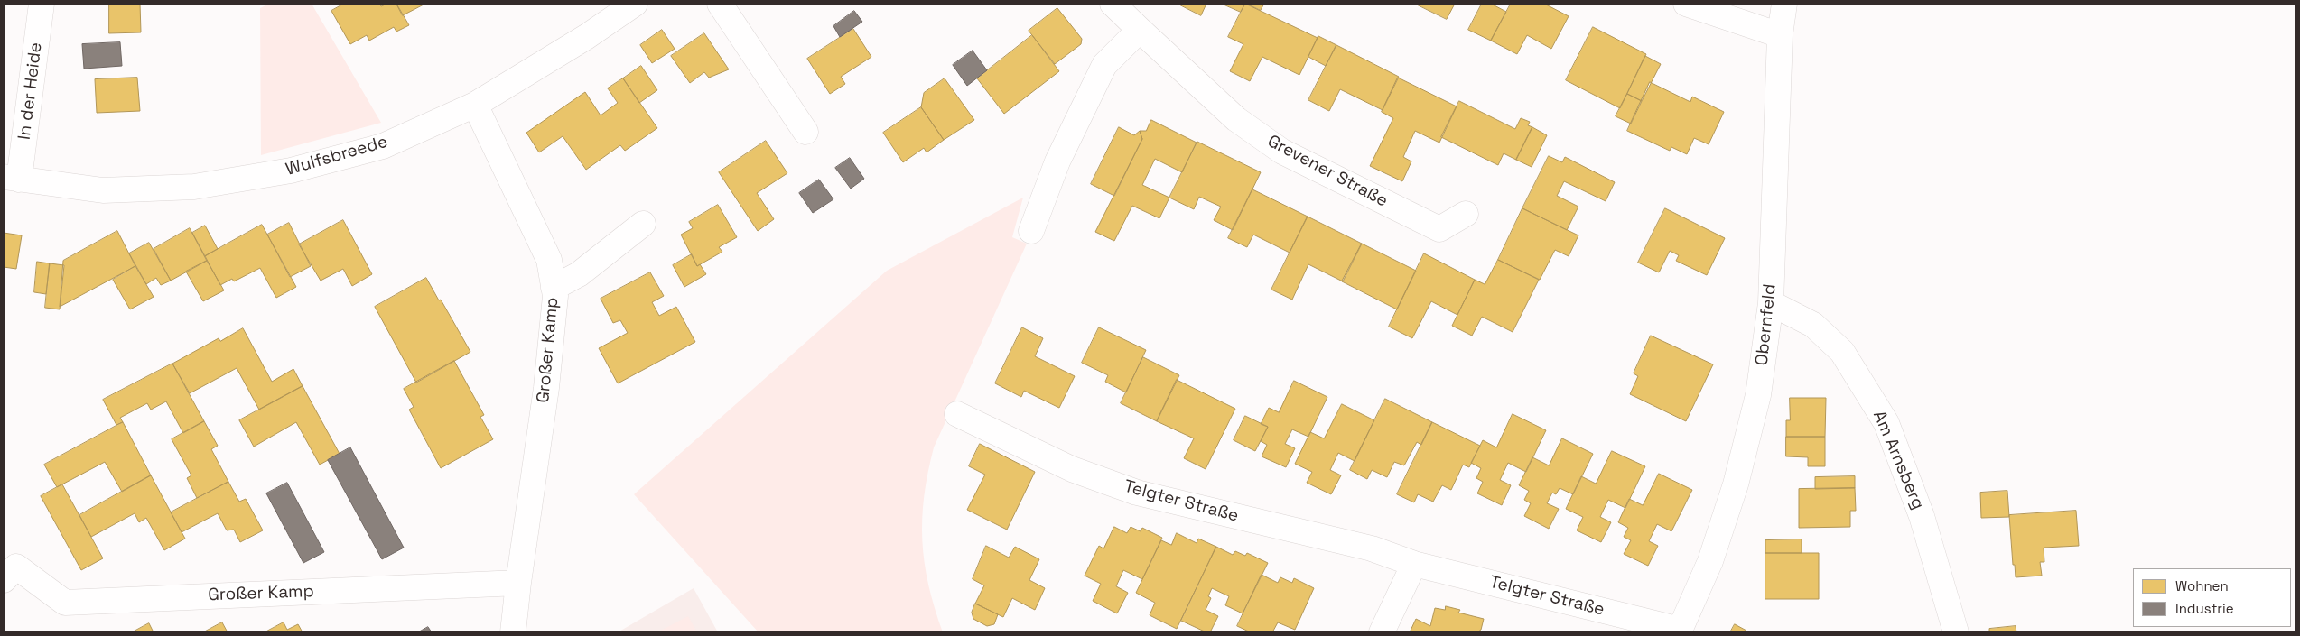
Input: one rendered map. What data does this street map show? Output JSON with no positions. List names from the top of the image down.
{
  "streets": {
    "street": [
      "In der Heide",
      "Wulfsbreede",
      "Grevener Straße",
      "Obernfeld",
      "Großer Kamp",
      "Am Arnsberg",
      "Telgter Straße"
    ]
  },
  "crossings": [
    ["In der Heide", "Wulfsbreede"],
    ["Wulfsbreede", "Großer Kamp"],
    ["Obernfeld", "Am Arnsberg"],
    ["Obernfeld", "Telgter Straße"]
  ],
  "legend": ["Wohnen", "Industrie"]
}
